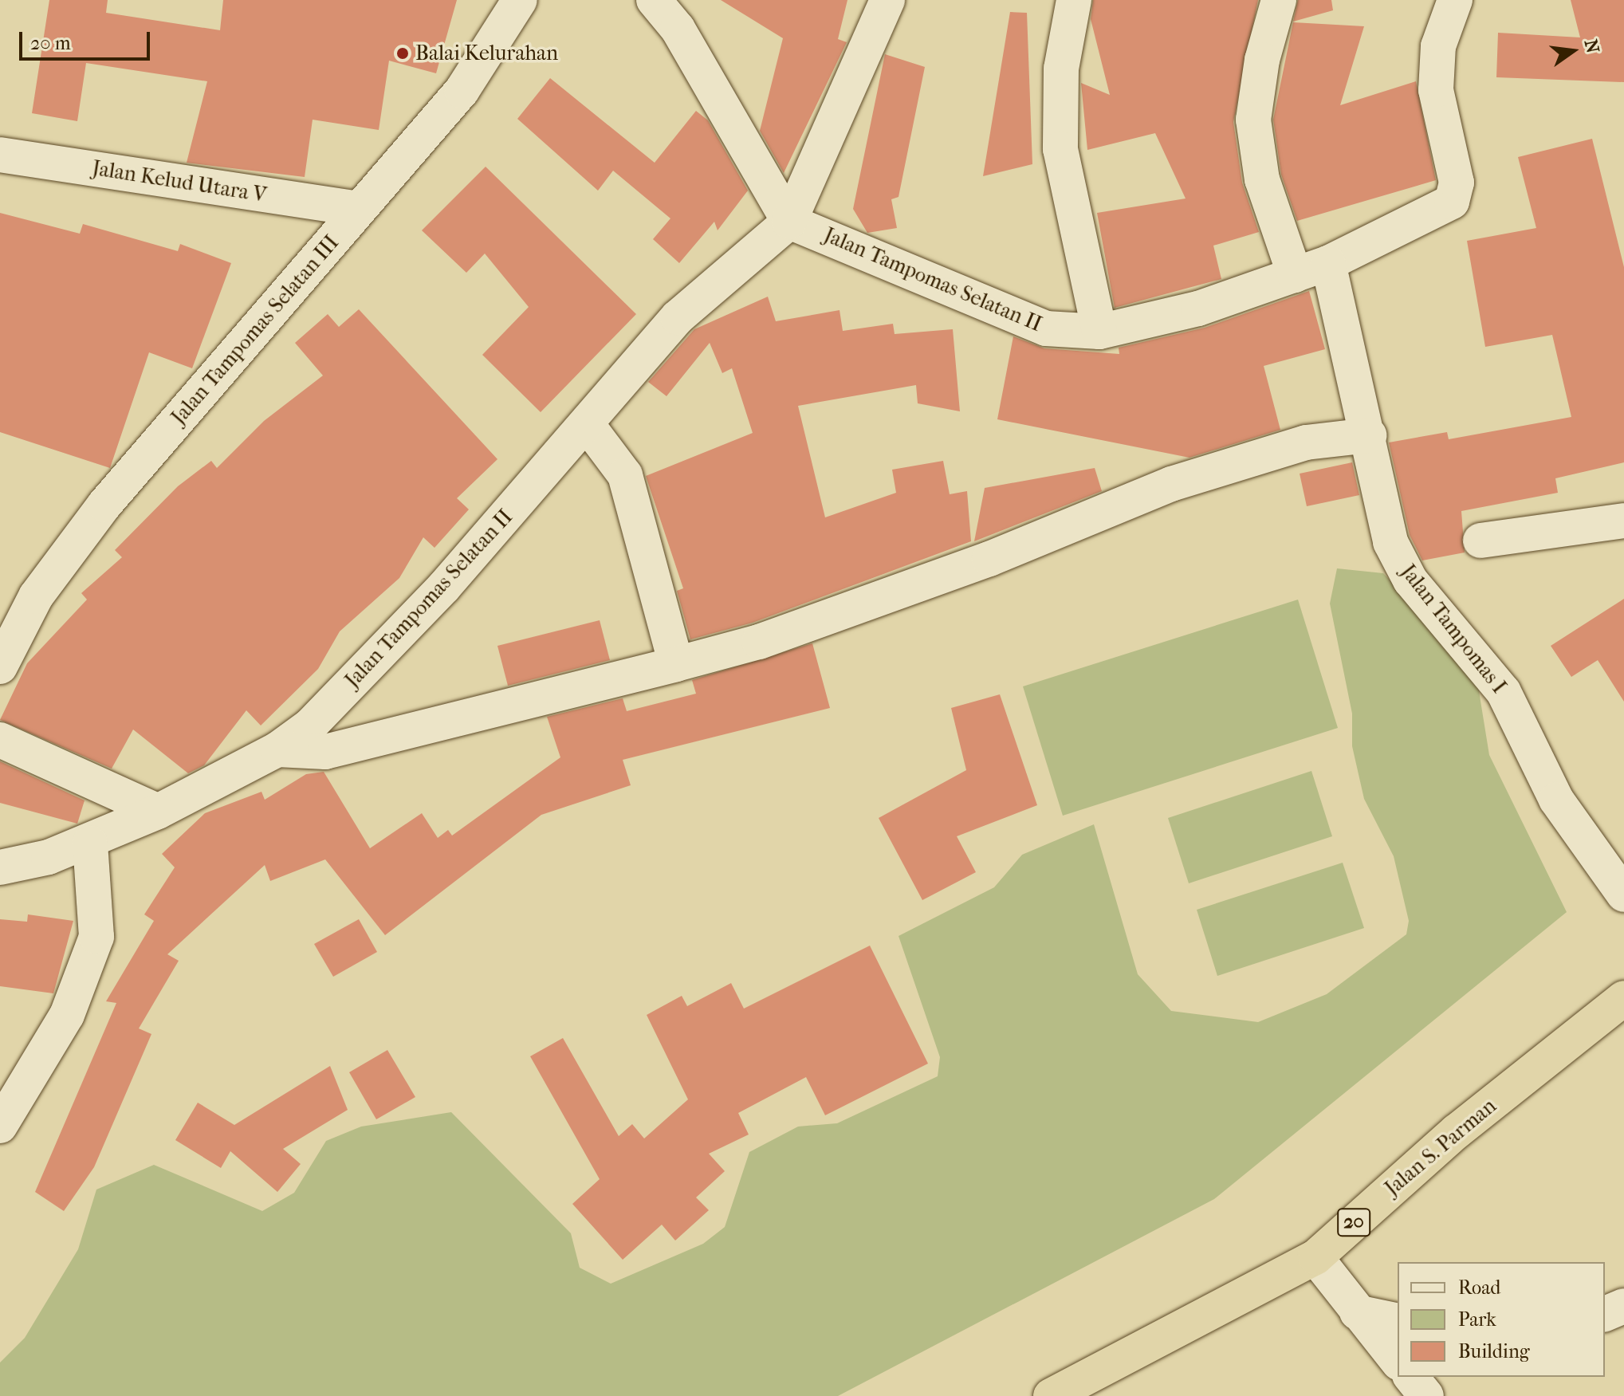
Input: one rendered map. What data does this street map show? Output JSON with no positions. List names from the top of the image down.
{
  "streets": {
    "highway": ["Jalan S. Parman", "20"],
    "street": [
      "Jalan Kelud Utara V",
      "Jalan Tampomas Selatan II",
      "Jalan Tampomas Selatan III",
      "Jalan Tampomas I"
    ]
  },
  "crossings": [
    ["Jalan Kelud Utara V", "Jalan Tampomas Selatan III"],
    ["Jalan Tampomas Selatan II", "Jalan Tampomas I"]
  ],
  "places": ["Balai Kelurahan"],
  "legend": ["Road", "Park", "Building"],
  "scale_bar": "20 m",
  "north": "right"
}
